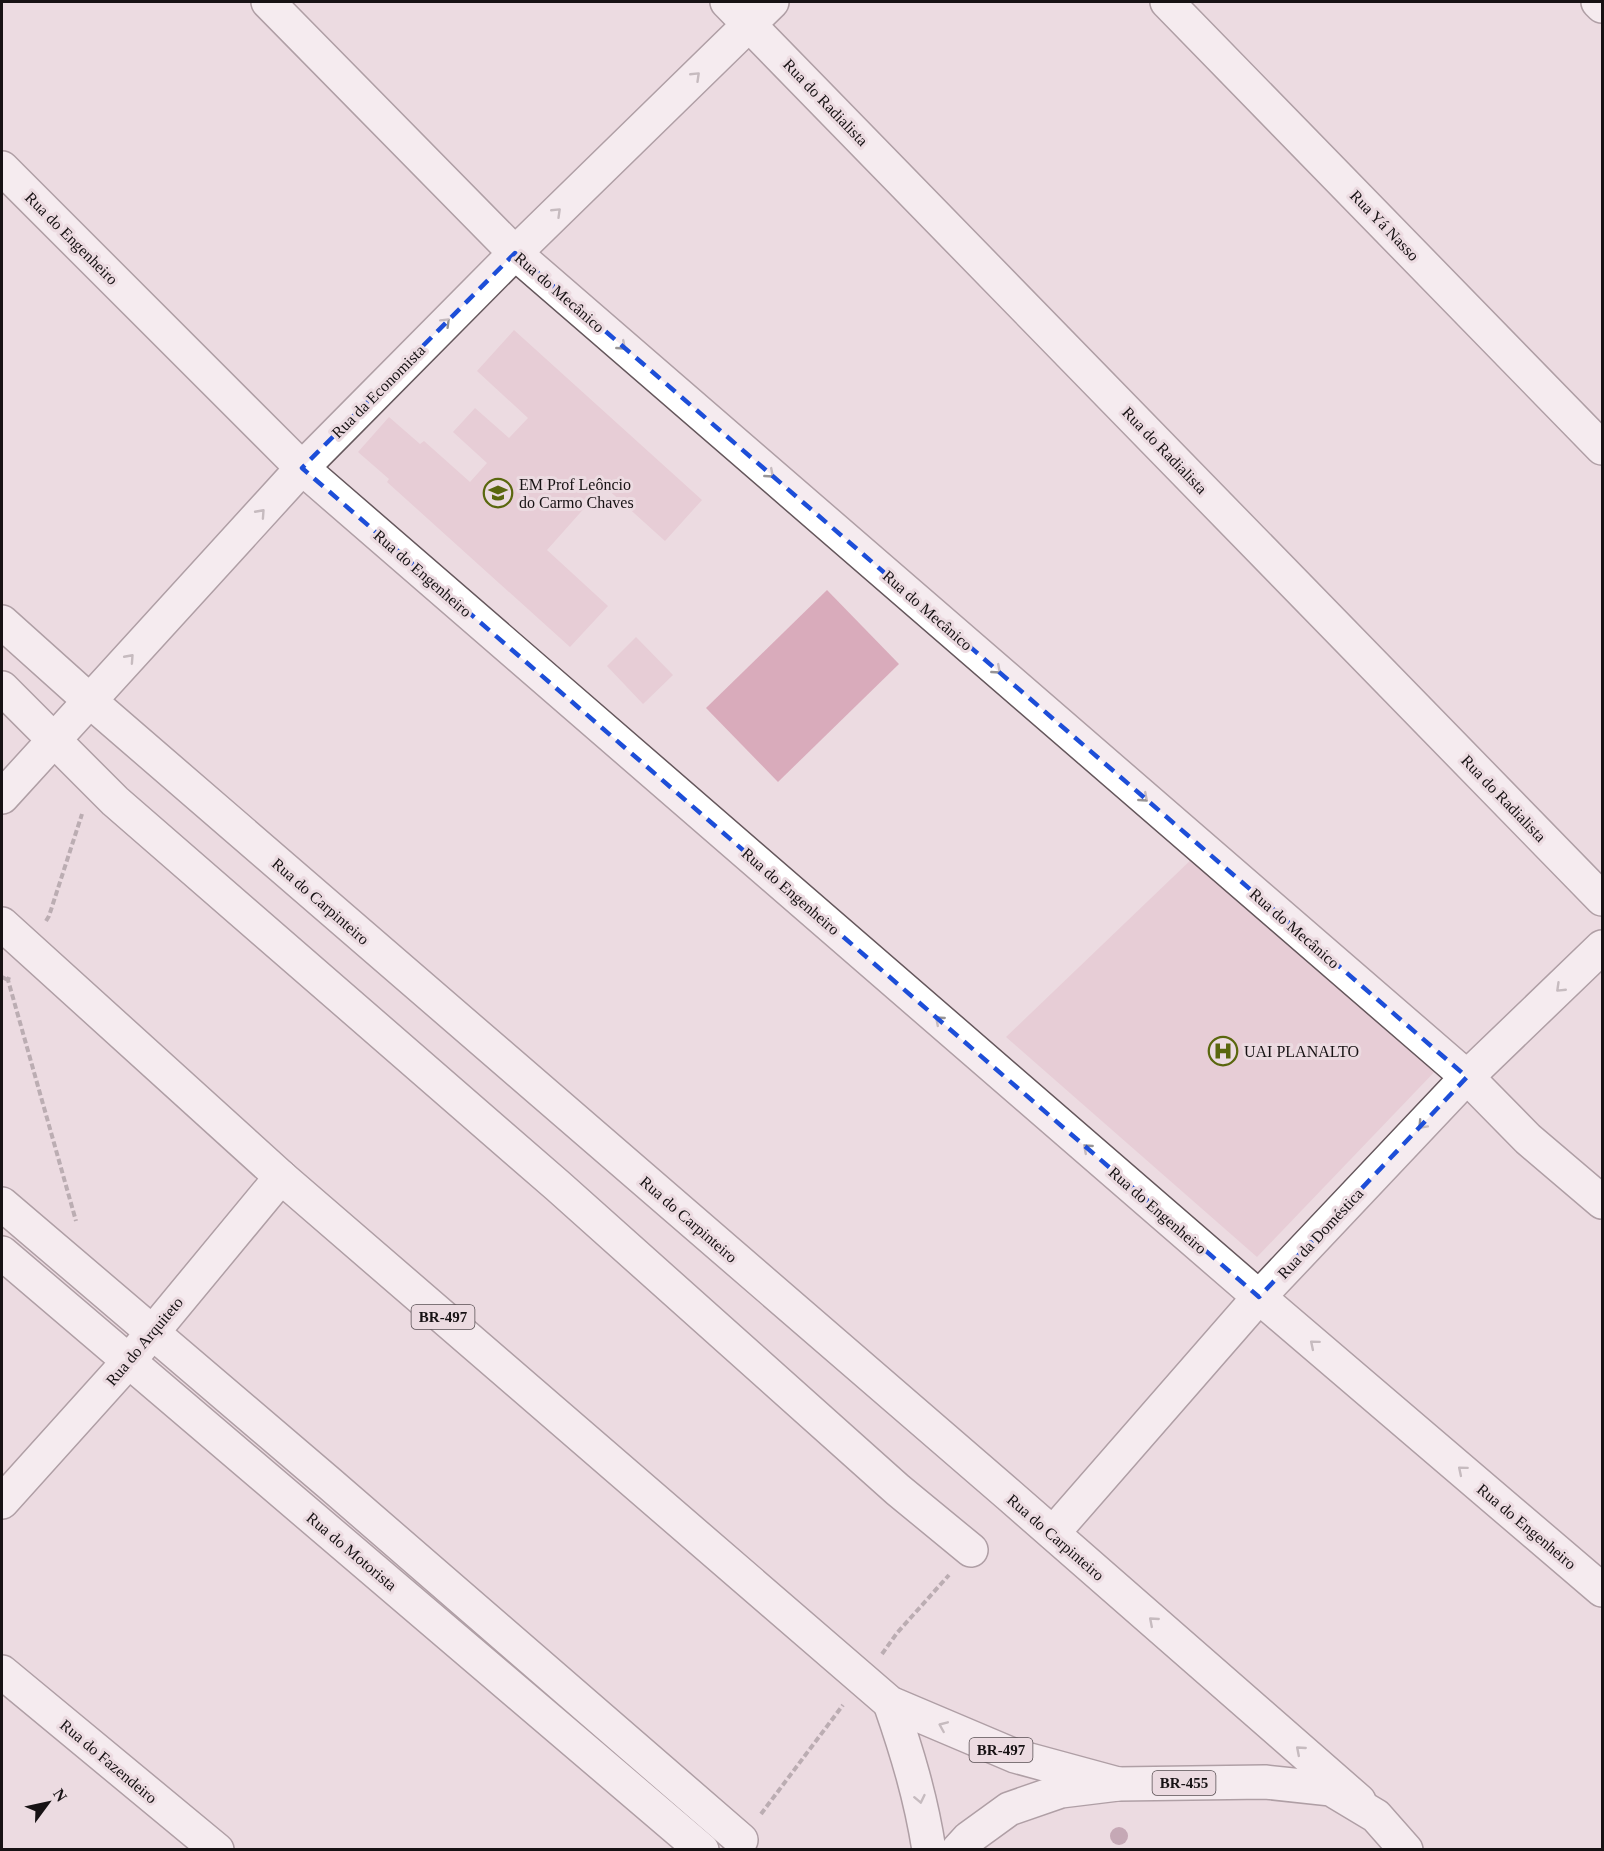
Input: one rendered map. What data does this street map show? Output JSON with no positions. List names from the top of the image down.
{
  "streets": {
    "street": [
      "Rua do Radialista",
      "Rua Yá Nasso",
      "Rua do Engenheiro",
      "Rua do Mecânico",
      "Rua da Economista",
      "Rua do Carpinteiro",
      "Rua da Doméstica",
      "BR-497",
      "Rua do Arquiteto",
      "Rua do Motorista",
      "Rua do Fazendeiro",
      "BR-455"
    ]
  },
  "crossings": [
    ["Rua do Radialista", "Rua da Economista"],
    ["Rua do Engenheiro", "Rua da Economista"],
    ["Rua do Engenheiro", "Rua da Doméstica"],
    ["Rua do Mecânico", "Rua da Economista"],
    ["Rua do Mecânico", "Rua da Doméstica"],
    ["Rua da Economista", "Rua do Carpinteiro"],
    ["Rua do Carpinteiro", "Rua da Doméstica"],
    ["Rua do Carpinteiro", "BR-455"],
    ["BR-497", "Rua do Arquiteto"],
    ["BR-497", "BR-455"],
    ["Rua do Arquiteto", "Rua do Motorista"]
  ],
  "one_way": [
    "Rua do Engenheiro",
    "Rua do Mecânico",
    "Rua da Economista",
    "Rua da Doméstica"
  ],
  "places": {
    "school or university": ["EM Prof Leôncio do Carmo Chaves"],
    "hospital": ["UAI PLANALTO"]
  },
  "north": "top right"
}
